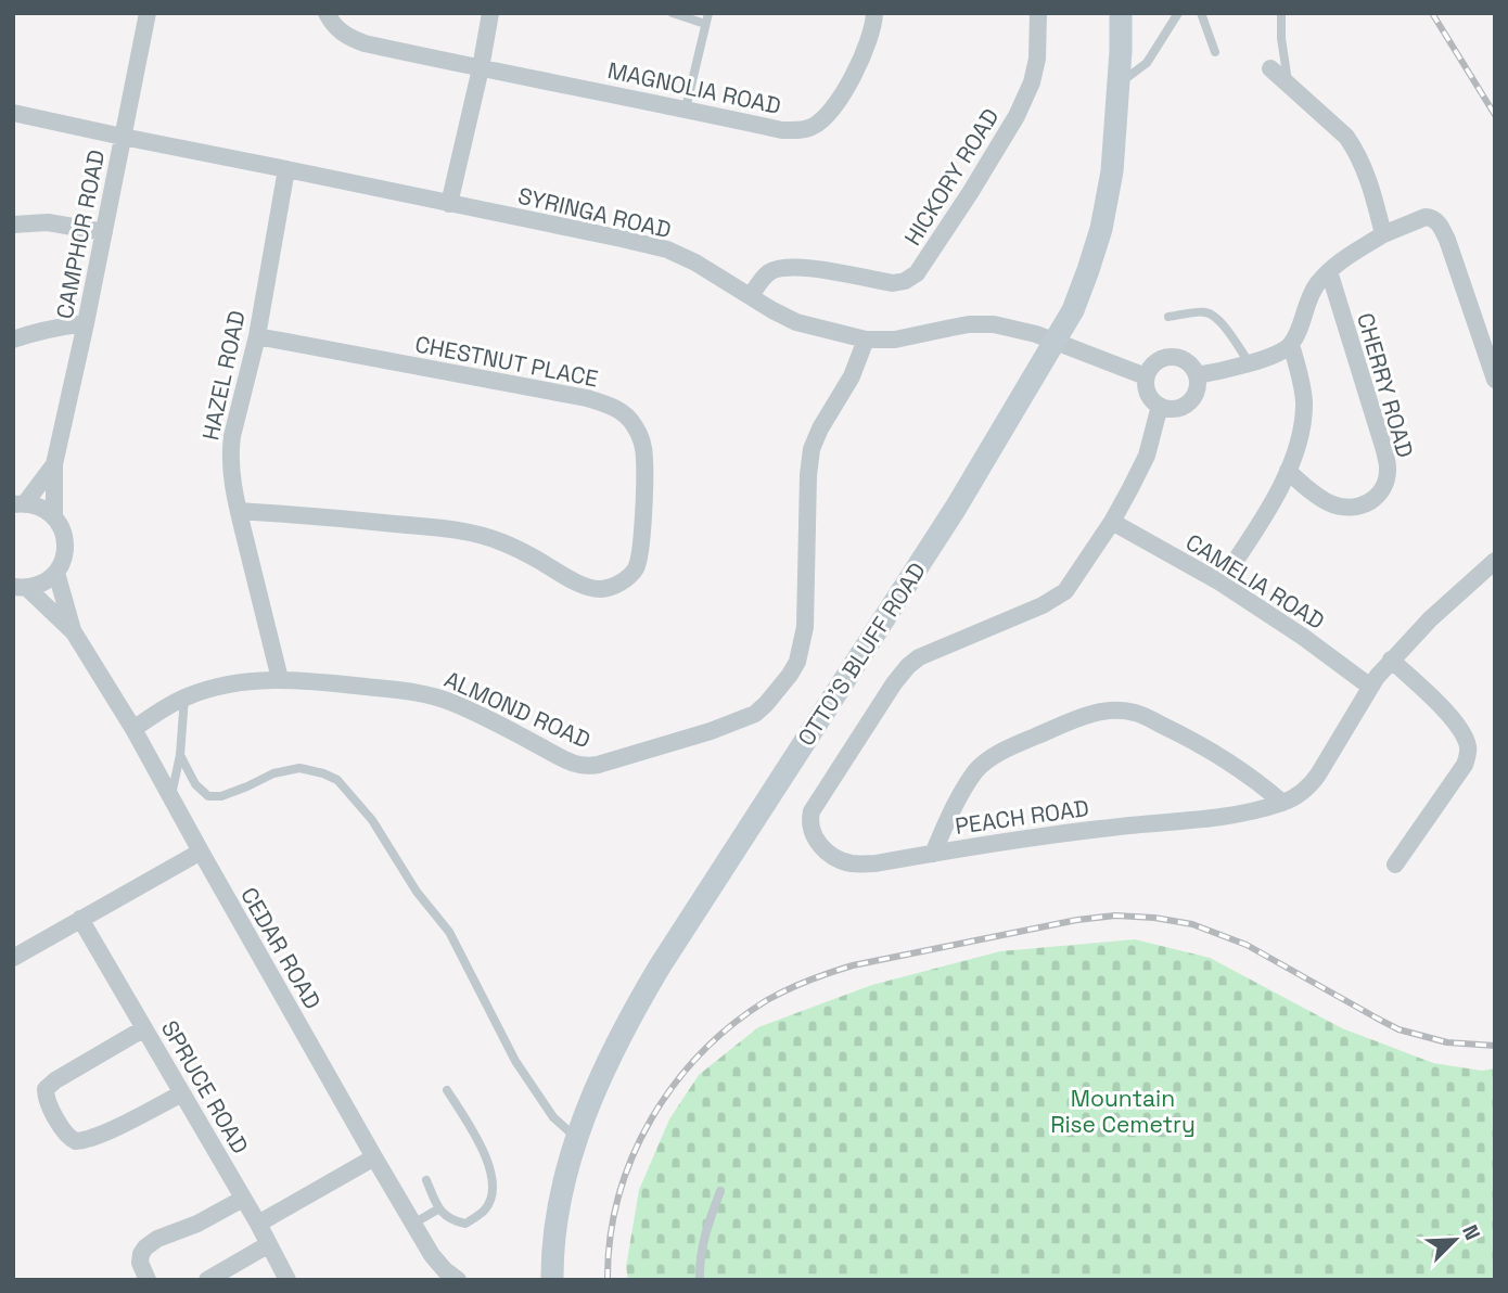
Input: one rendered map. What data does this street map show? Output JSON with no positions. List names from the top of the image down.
{
  "streets": {
    "main road": ["OTTO'S BLUFF ROAD"],
    "street": [
      "MAGNOLIA ROAD",
      "HICKORY ROAD",
      "SYRINGA ROAD",
      "CAMPHOR ROAD",
      "CHESTNUT PLACE",
      "HAZEL ROAD",
      "CHERRY ROAD",
      "CAMELIA ROAD",
      "ALMOND ROAD",
      "PEACH ROAD",
      "CEDAR ROAD",
      "SPRUCE ROAD"
    ]
  },
  "crossings": [
    ["HICKORY ROAD", "SYRINGA ROAD"],
    ["SYRINGA ROAD", "CAMPHOR ROAD"],
    ["SYRINGA ROAD", "HAZEL ROAD"],
    ["SYRINGA ROAD", "OTTO'S BLUFF ROAD"],
    ["SYRINGA ROAD", "ALMOND ROAD"],
    ["CAMPHOR ROAD", "CEDAR ROAD"],
    ["CHESTNUT PLACE", "HAZEL ROAD"],
    ["HAZEL ROAD", "ALMOND ROAD"],
    ["CAMELIA ROAD", "PEACH ROAD"],
    ["ALMOND ROAD", "CEDAR ROAD"]
  ],
  "parks": ["Mountain Rise Cemetry"],
  "north": "top right"
}
